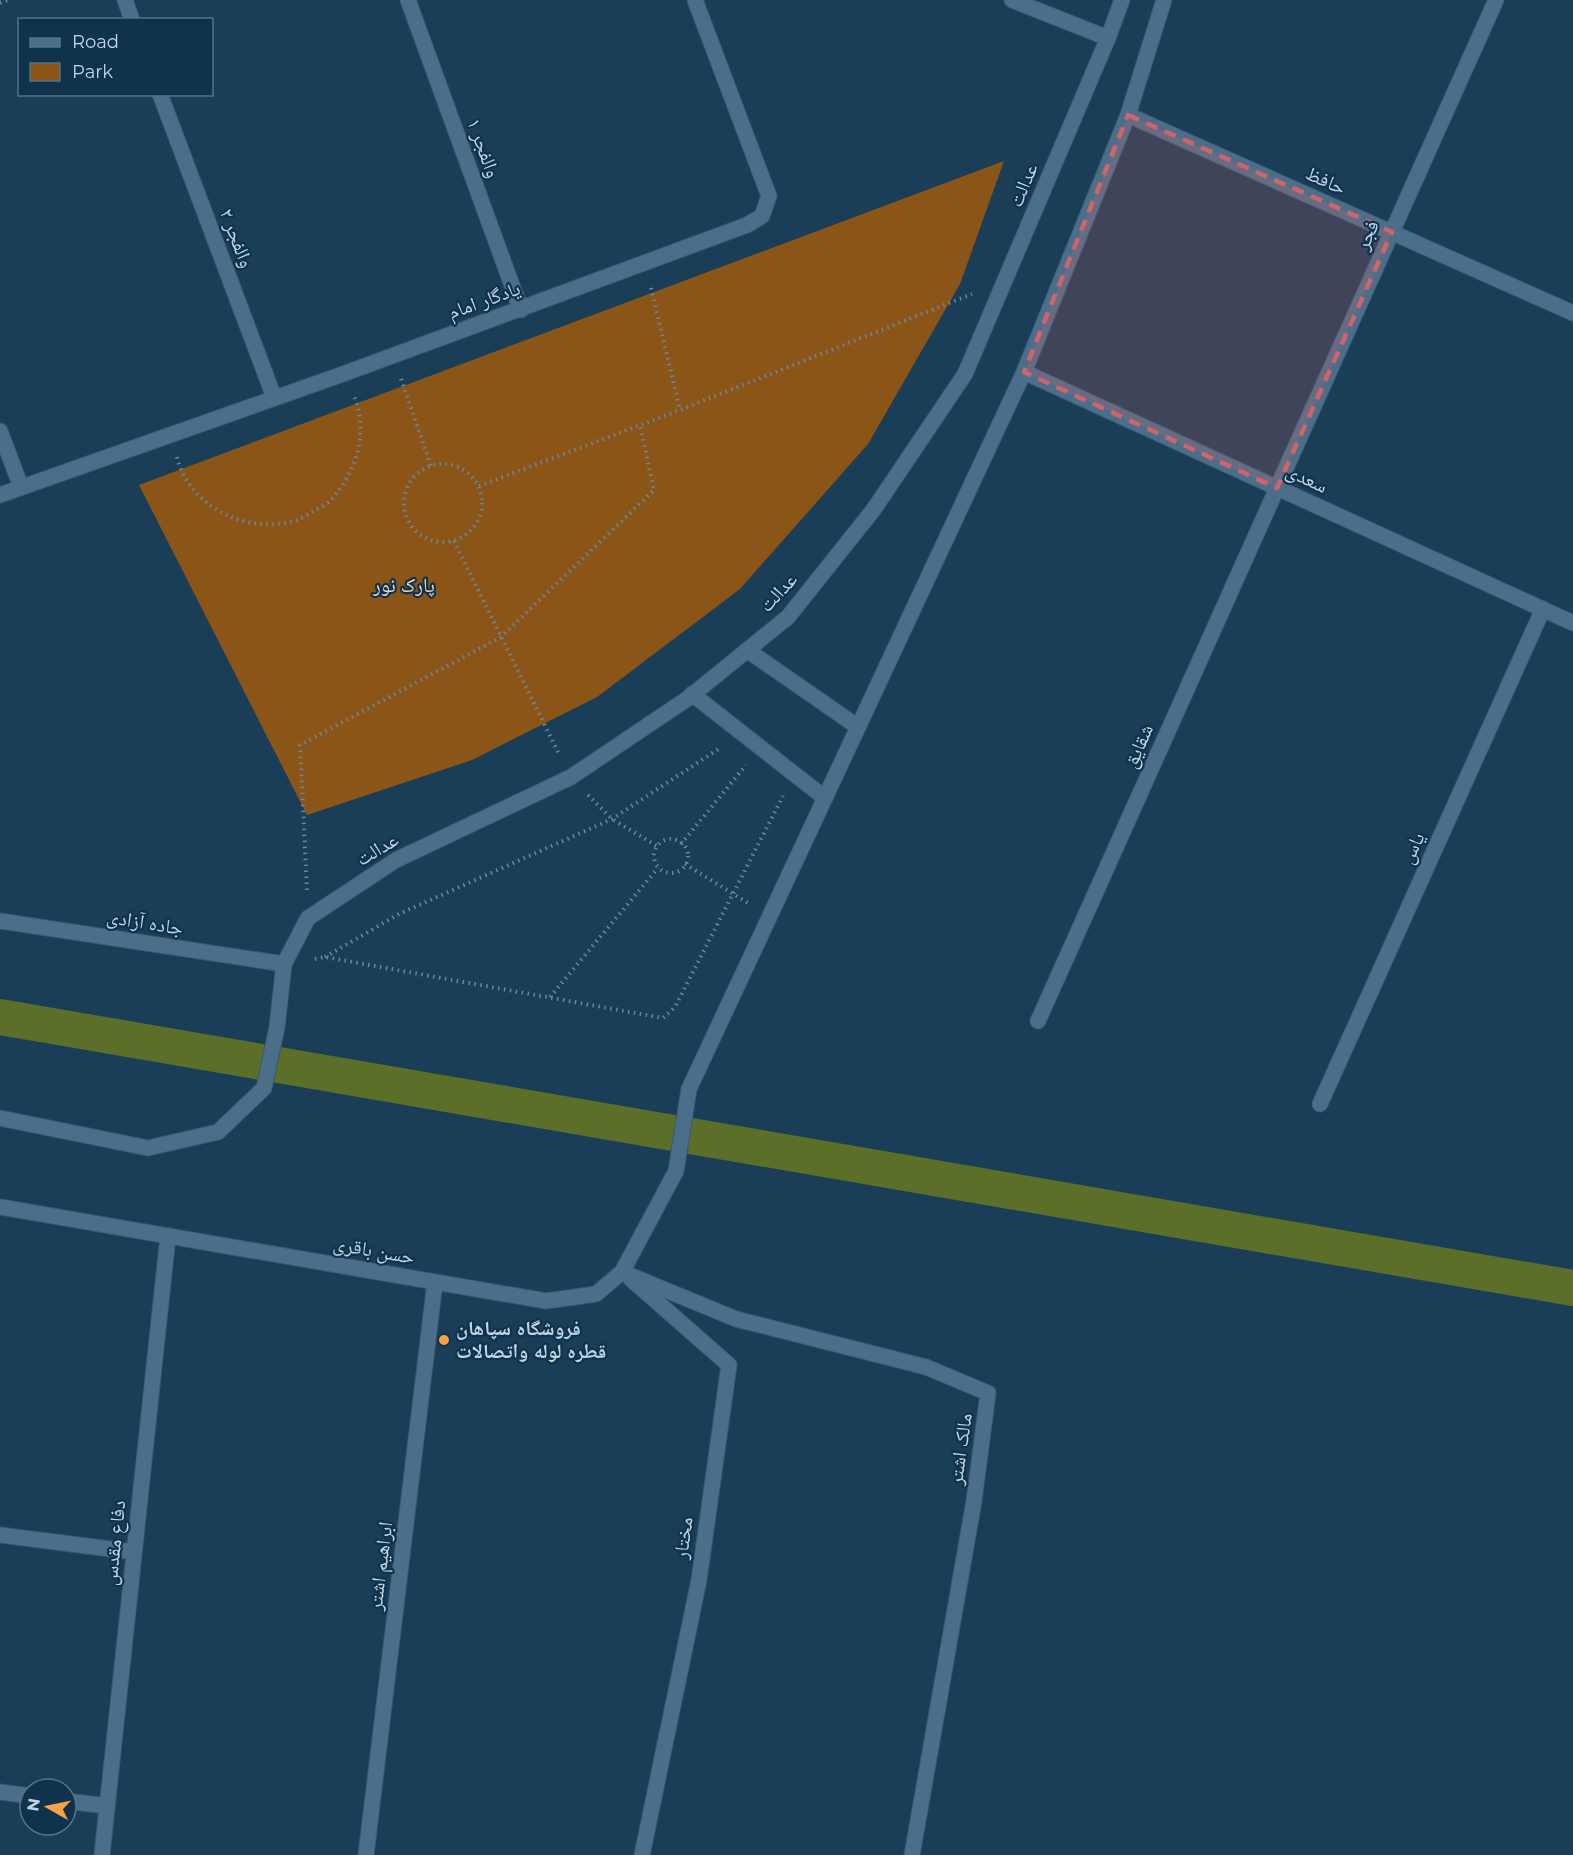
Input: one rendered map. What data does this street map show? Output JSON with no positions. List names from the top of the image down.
{
  "streets": {
    "street": [
      "والفجر ۱",
      "حافظ",
      "عدالت",
      "فجر",
      "والفجر ۲",
      "یادگار امام",
      "سعدی",
      "شقایق",
      "یاس",
      "جاده آزادی",
      "حسن باقری",
      "مالک اشتر",
      "مختار",
      "دفاع مقدس",
      "ابراهیم اشتر"
    ]
  },
  "crossings": [
    ["والفجر ۱", "یادگار امام"],
    ["حافظ", "فجر"],
    ["عدالت", "جاده آزادی"],
    ["فجر", "سعدی"],
    ["فجر", "شقایق"],
    ["والفجر ۲", "یادگار امام"],
    ["سعدی", "شقایق"],
    ["سعدی", "یاس"],
    ["حسن باقری", "مالک اشتر"],
    ["حسن باقری", "مختار"],
    ["حسن باقری", "دفاع مقدس"],
    ["حسن باقری", "ابراهیم اشتر"],
    ["مالک اشتر", "مختار"]
  ],
  "parks": ["پارک نور"],
  "places": ["فروشگاه سپاهان قطره لوله واتصالات"],
  "legend": ["Road", "Park"],
  "north": "left"
}
